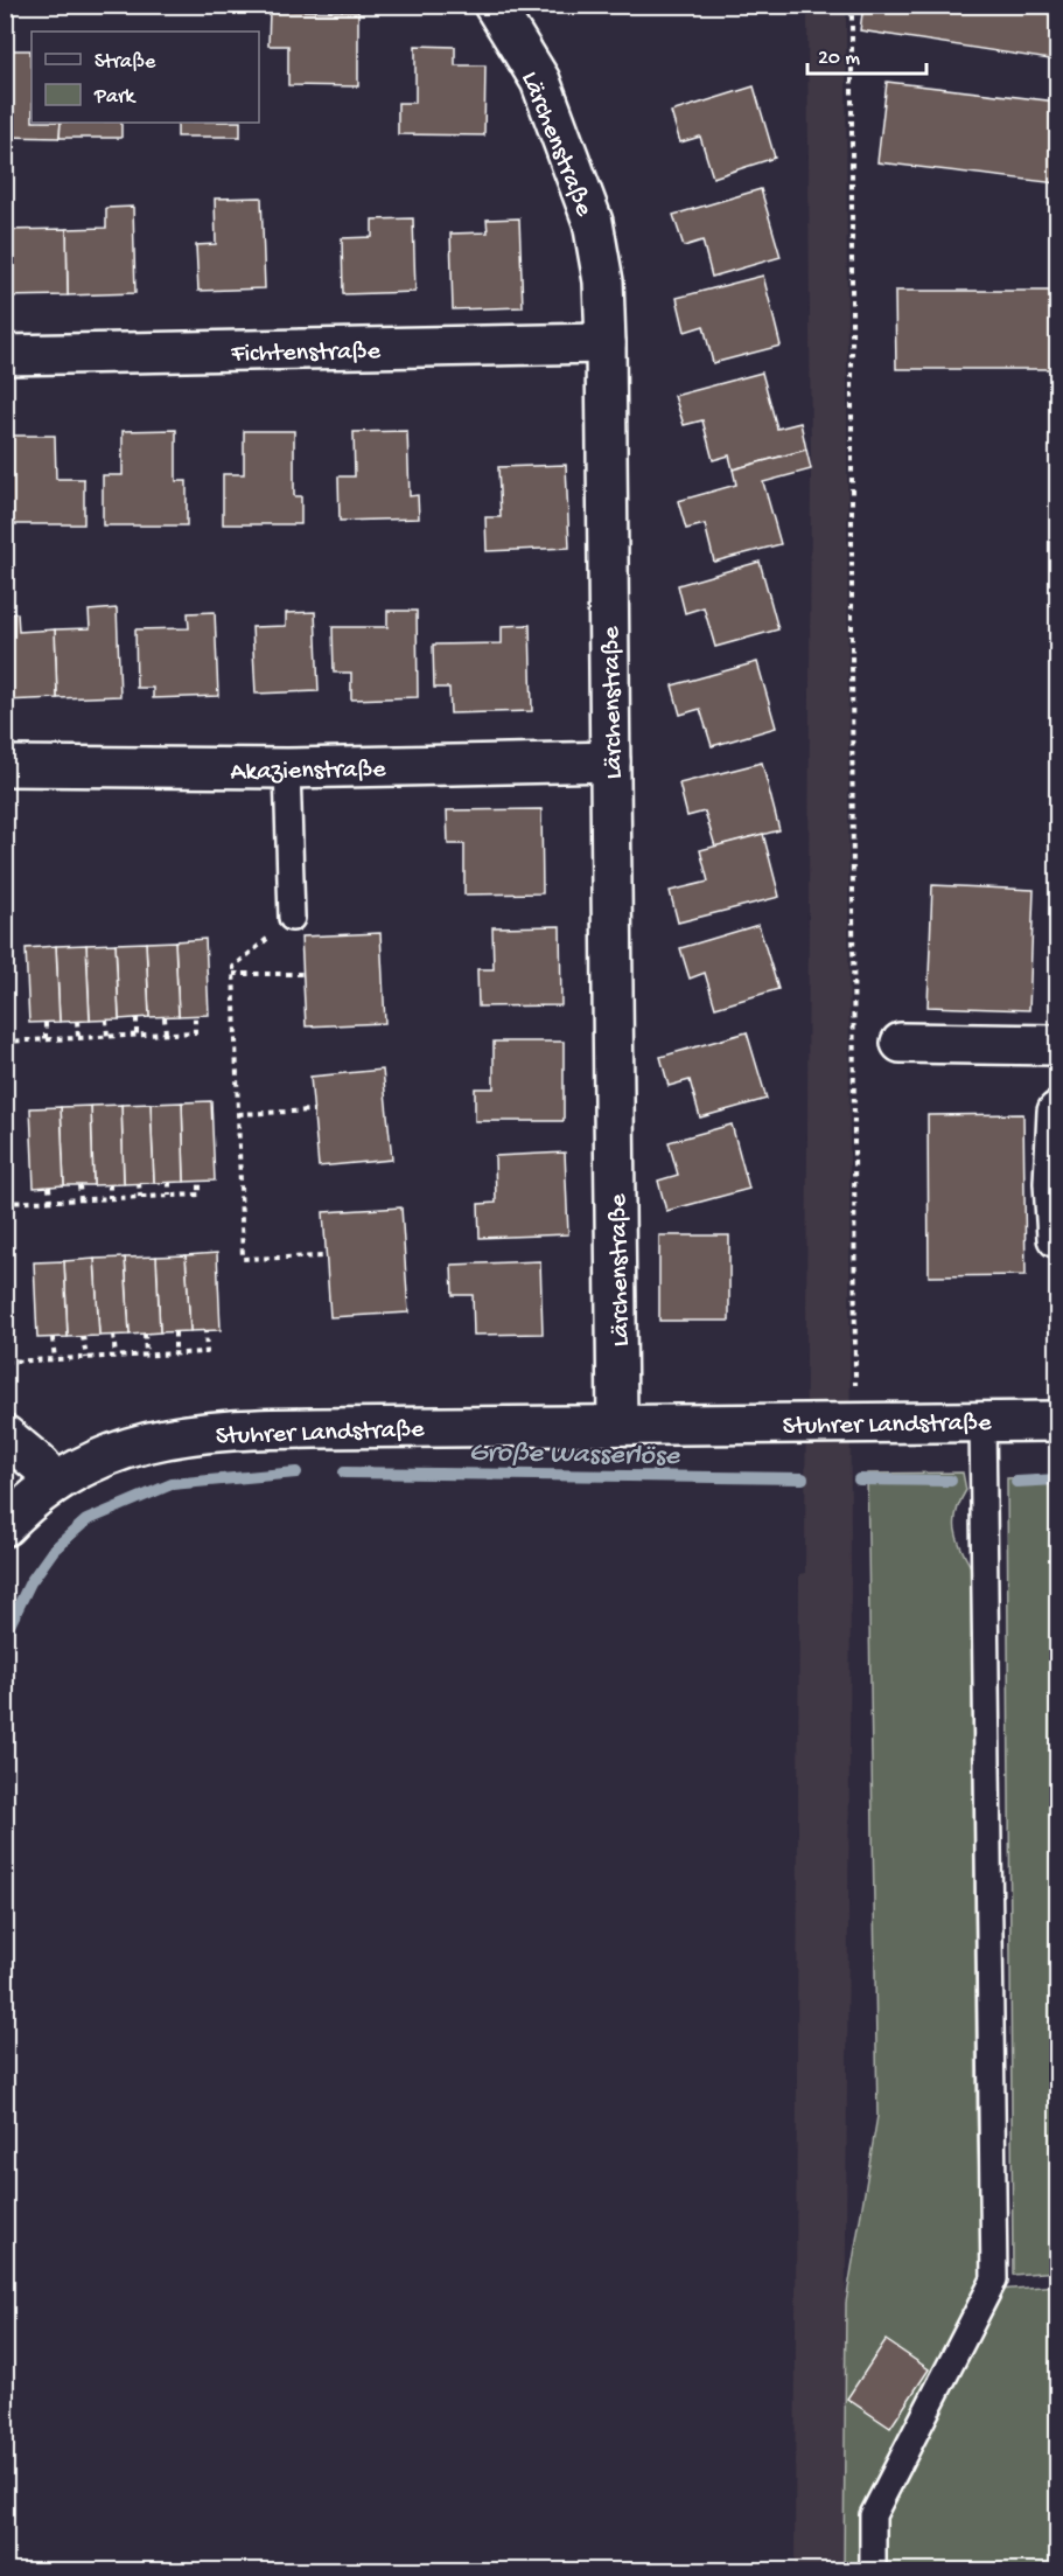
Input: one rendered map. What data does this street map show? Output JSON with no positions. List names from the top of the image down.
{
  "streets": {
    "street": [
      "Lärchenstraße",
      "Fichtenstraße",
      "Akazienstraße",
      "Stuhrer Landstraße"
    ]
  },
  "crossings": [
    ["Lärchenstraße", "Fichtenstraße"],
    ["Lärchenstraße", "Akazienstraße"],
    ["Lärchenstraße", "Stuhrer Landstraße"]
  ],
  "water": ["Große Wasserlöse"],
  "legend": ["Straße", "Park"],
  "scale_bar": "20 m"
}
